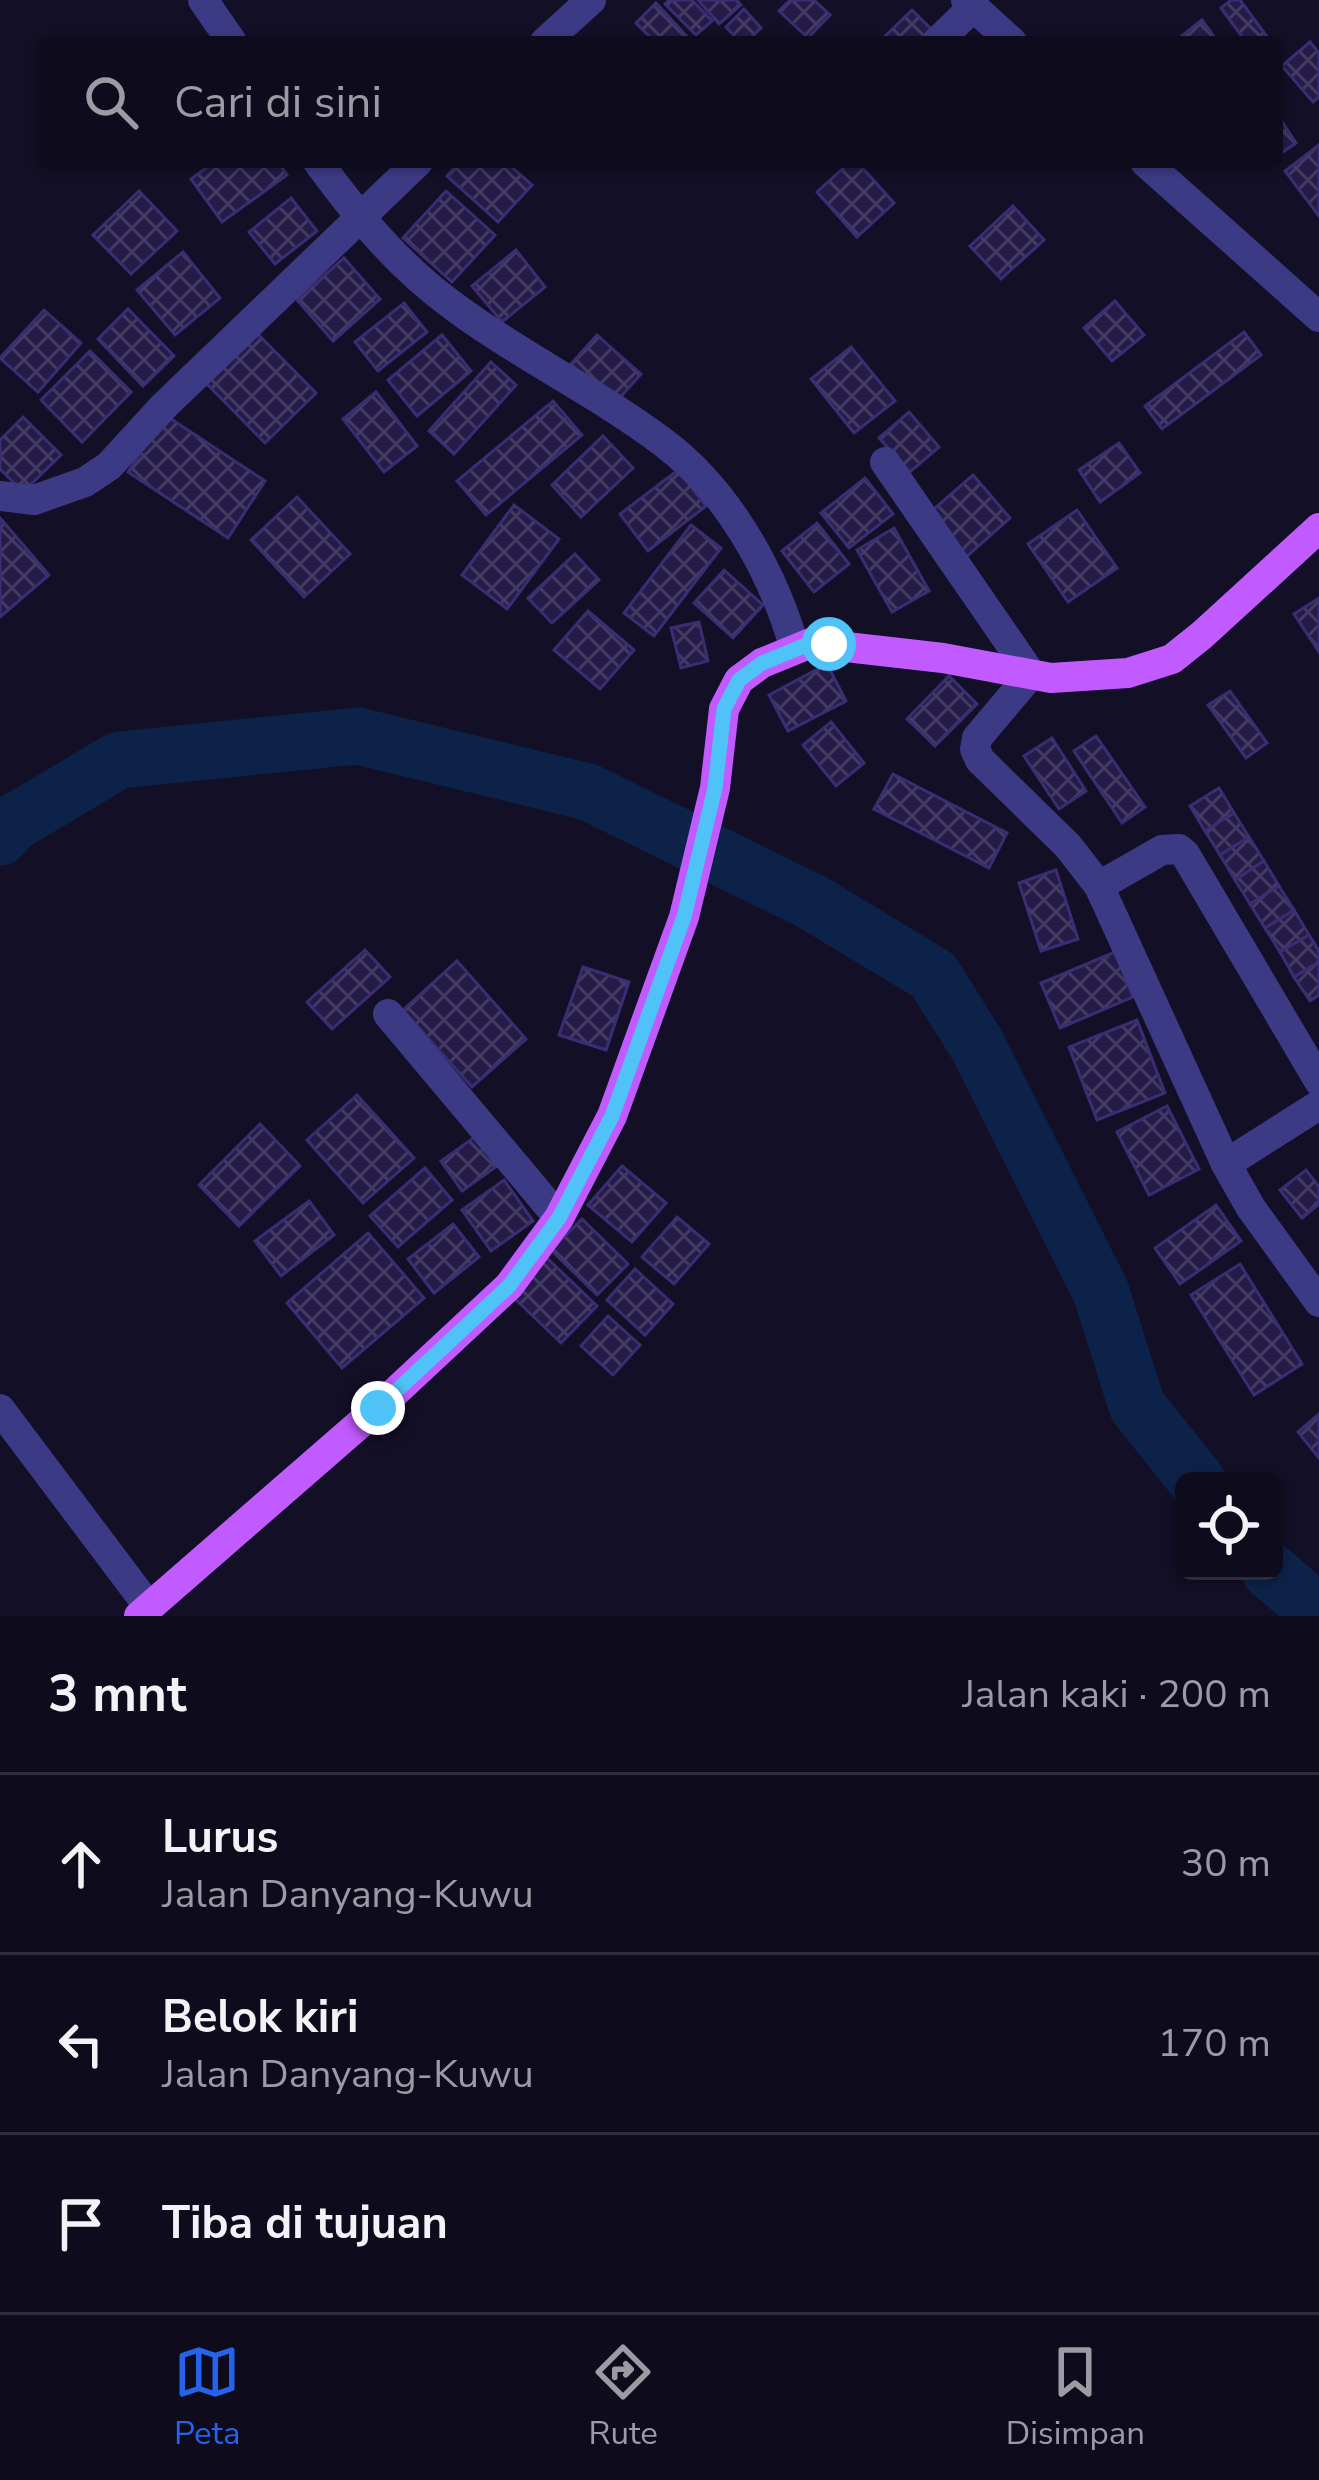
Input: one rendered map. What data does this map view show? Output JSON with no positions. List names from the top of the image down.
{
  "page": {
    "search": "Cari di sini",
    "heading": ["3 mnt", "Jalan kaki · 200 m"],
    "list": [
      ["Lurus", "Jalan Danyang-Kuwu", "30 m"],
      ["Belok kiri", "Jalan Danyang-Kuwu", "170 m"],
      "Tiba di tujuan"
    ],
    "nav": ["Peta", "Rute", "Disimpan"]
  }
}
